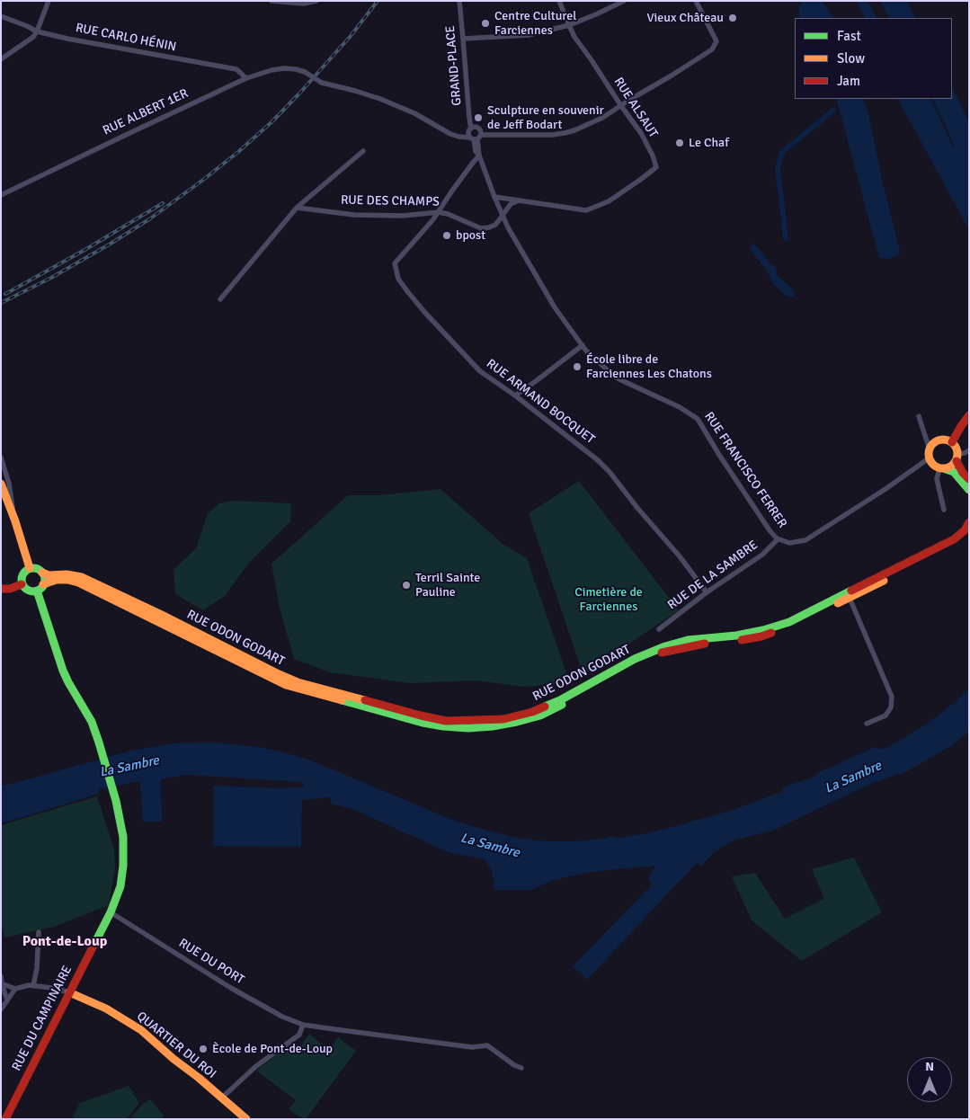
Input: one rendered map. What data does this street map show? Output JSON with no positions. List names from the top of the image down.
{
  "streets": {
    "main road": ["RUE ODON GODART", "RUE DU CAMPINAIRE", "QUARTIER DU ROI"],
    "street": [
      "RUE CARLO HÉNIN",
      "GRAND-PLACE",
      "RUE ALSAUT",
      "RUE ALBERT 1ER",
      "RUE DES CHAMPS",
      "RUE ARMAND BOCQUET",
      "RUE FRANCISCO FERRER",
      "RUE DE LA SAMBRE",
      "RUE DU PORT"
    ]
  },
  "crossings": [
    ["RUE CARLO HÉNIN", "RUE ALBERT 1ER"],
    ["GRAND-PLACE", "RUE ALBERT 1ER"],
    ["GRAND-PLACE", "RUE FRANCISCO FERRER"],
    ["RUE ALSAUT", "RUE FRANCISCO FERRER"],
    ["RUE ALBERT 1ER", "RUE FRANCISCO FERRER"],
    ["RUE DES CHAMPS", "RUE ARMAND BOCQUET"],
    ["RUE DES CHAMPS", "RUE FRANCISCO FERRER"],
    ["RUE ARMAND BOCQUET", "RUE FRANCISCO FERRER"],
    ["RUE ARMAND BOCQUET", "RUE DE LA SAMBRE"],
    ["RUE FRANCISCO FERRER", "RUE DE LA SAMBRE"],
    ["RUE ODON GODART", "RUE DU CAMPINAIRE"],
    ["RUE DU PORT", "RUE DU CAMPINAIRE"],
    ["RUE DU CAMPINAIRE", "QUARTIER DU ROI"]
  ],
  "districts": ["Pont-de-Loup"],
  "water": ["La Sambre"],
  "parks": ["Cimetière de Farciennes"],
  "places": [
    "Vieux Château",
    "Centre Culturel Farciennes",
    "Sculpture en souvenir de Jeff Bodart",
    "Le Chaf",
    "bpost",
    "École libre de Farciennes Les Chatons",
    "Terril Sainte Pauline",
    "Ècole de Pont-de-Loup"
  ],
  "legend": ["Fast", "Slow", "Jam"],
  "north": "top"
}
